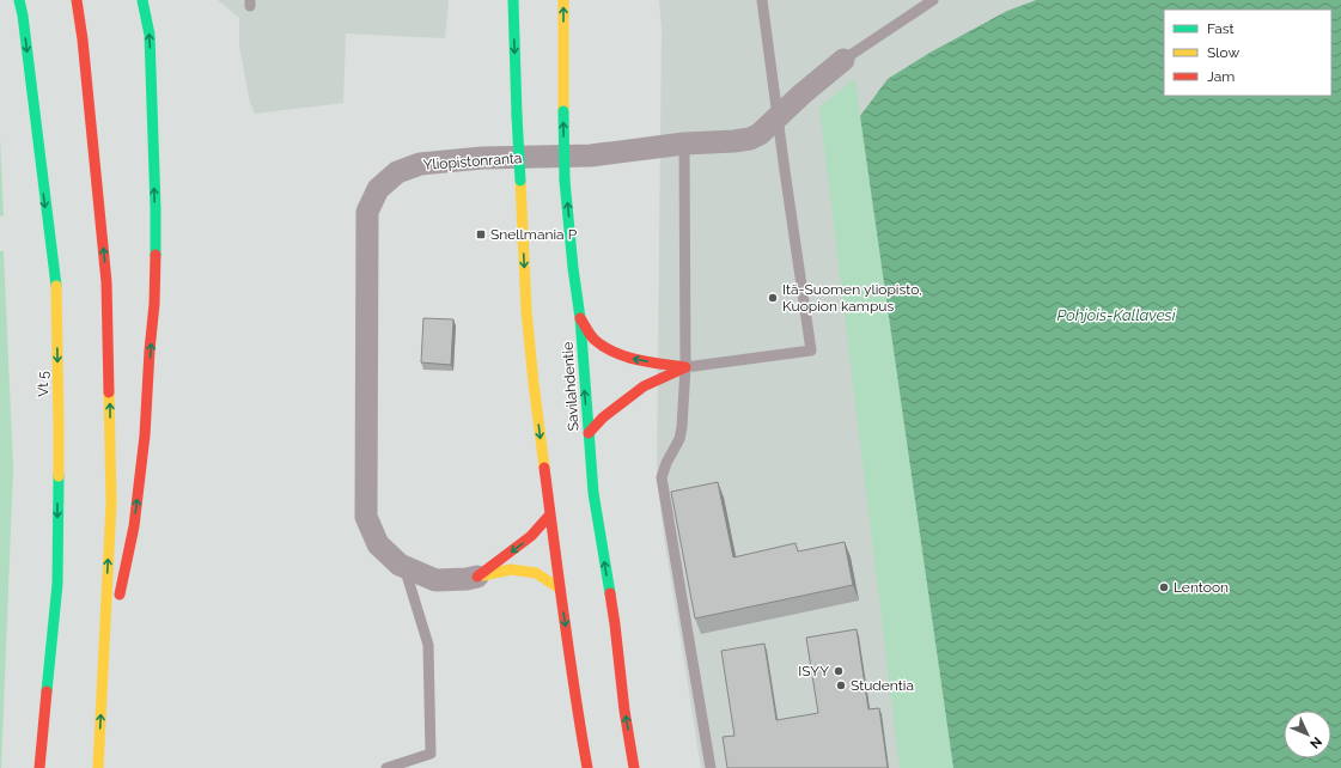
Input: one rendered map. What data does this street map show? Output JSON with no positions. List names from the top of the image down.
{
  "streets": {
    "main road": ["Vt 5", "Savilahdentie"],
    "street": ["Yliopistonranta"]
  },
  "water": ["Pohjois-Kallavesi"],
  "places": {
    "transit": ["Snellmania P"],
    "other": [
      "Itä-Suomen yliopisto, Kuopion kampus",
      "Lentoon",
      "ISYY",
      "Studentia"
    ]
  },
  "legend": ["Fast", "Slow", "Jam"],
  "north": "bottom right"
}
